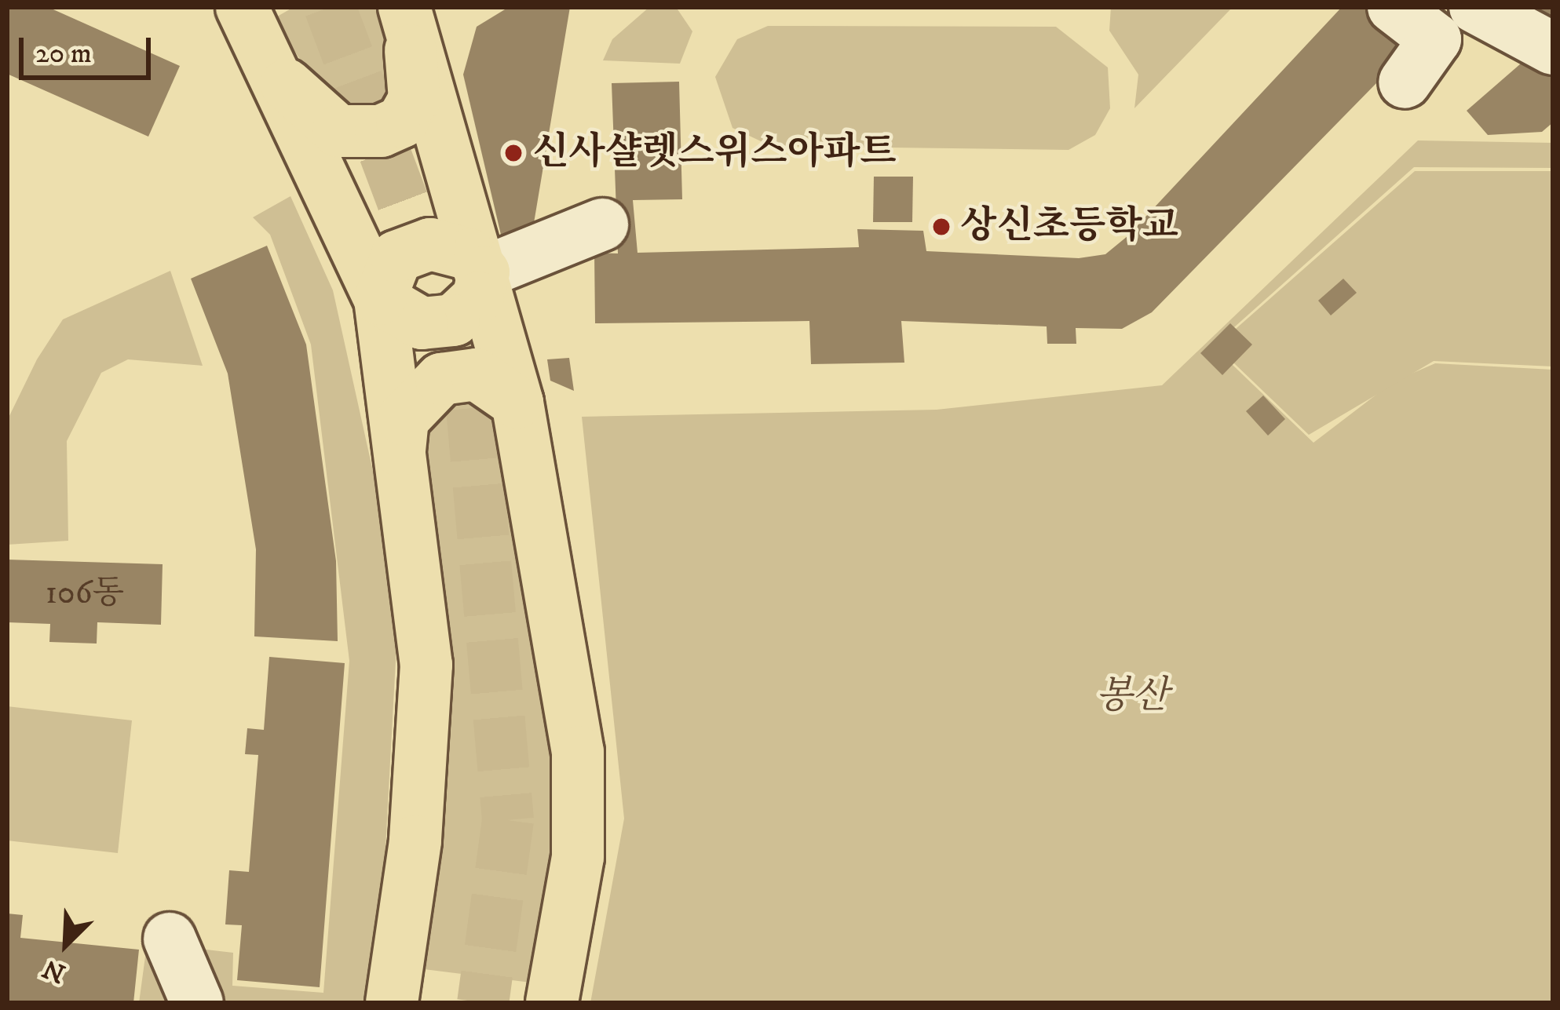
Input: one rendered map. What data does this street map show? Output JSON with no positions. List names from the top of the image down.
{
  "parks": ["봉산"],
  "places": ["신사샬렛스위스아파트", "상신초등학교"],
  "house_numbers": ["106동"],
  "scale_bar": "20 m",
  "north": "bottom left"
}
